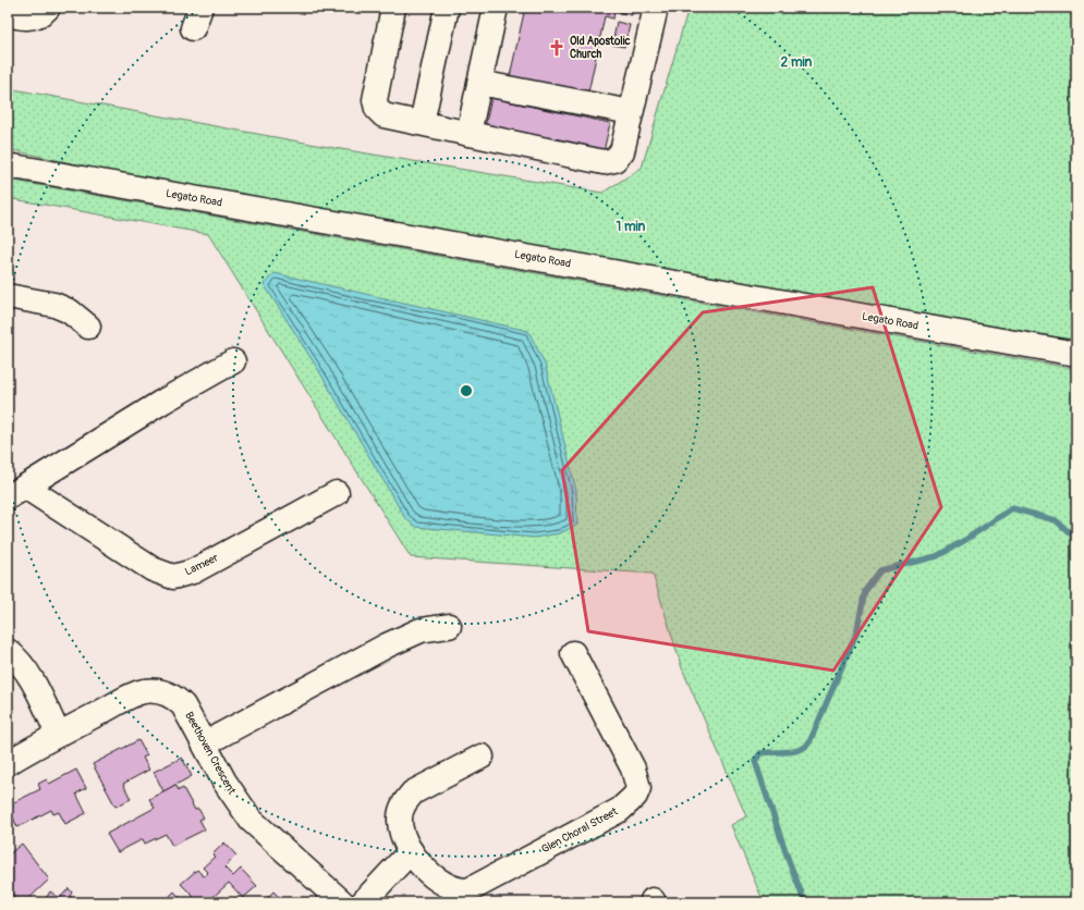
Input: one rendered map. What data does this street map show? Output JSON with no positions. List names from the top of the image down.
{
  "streets": {
    "street": [
      "Legato Road",
      "Lameer",
      "Beethoven Crescent",
      "Glen Choral Street"
    ]
  },
  "places": {
    "church": ["Old Apostolic Church"]
  },
  "rings": ["2 min", "1 min"]
}
